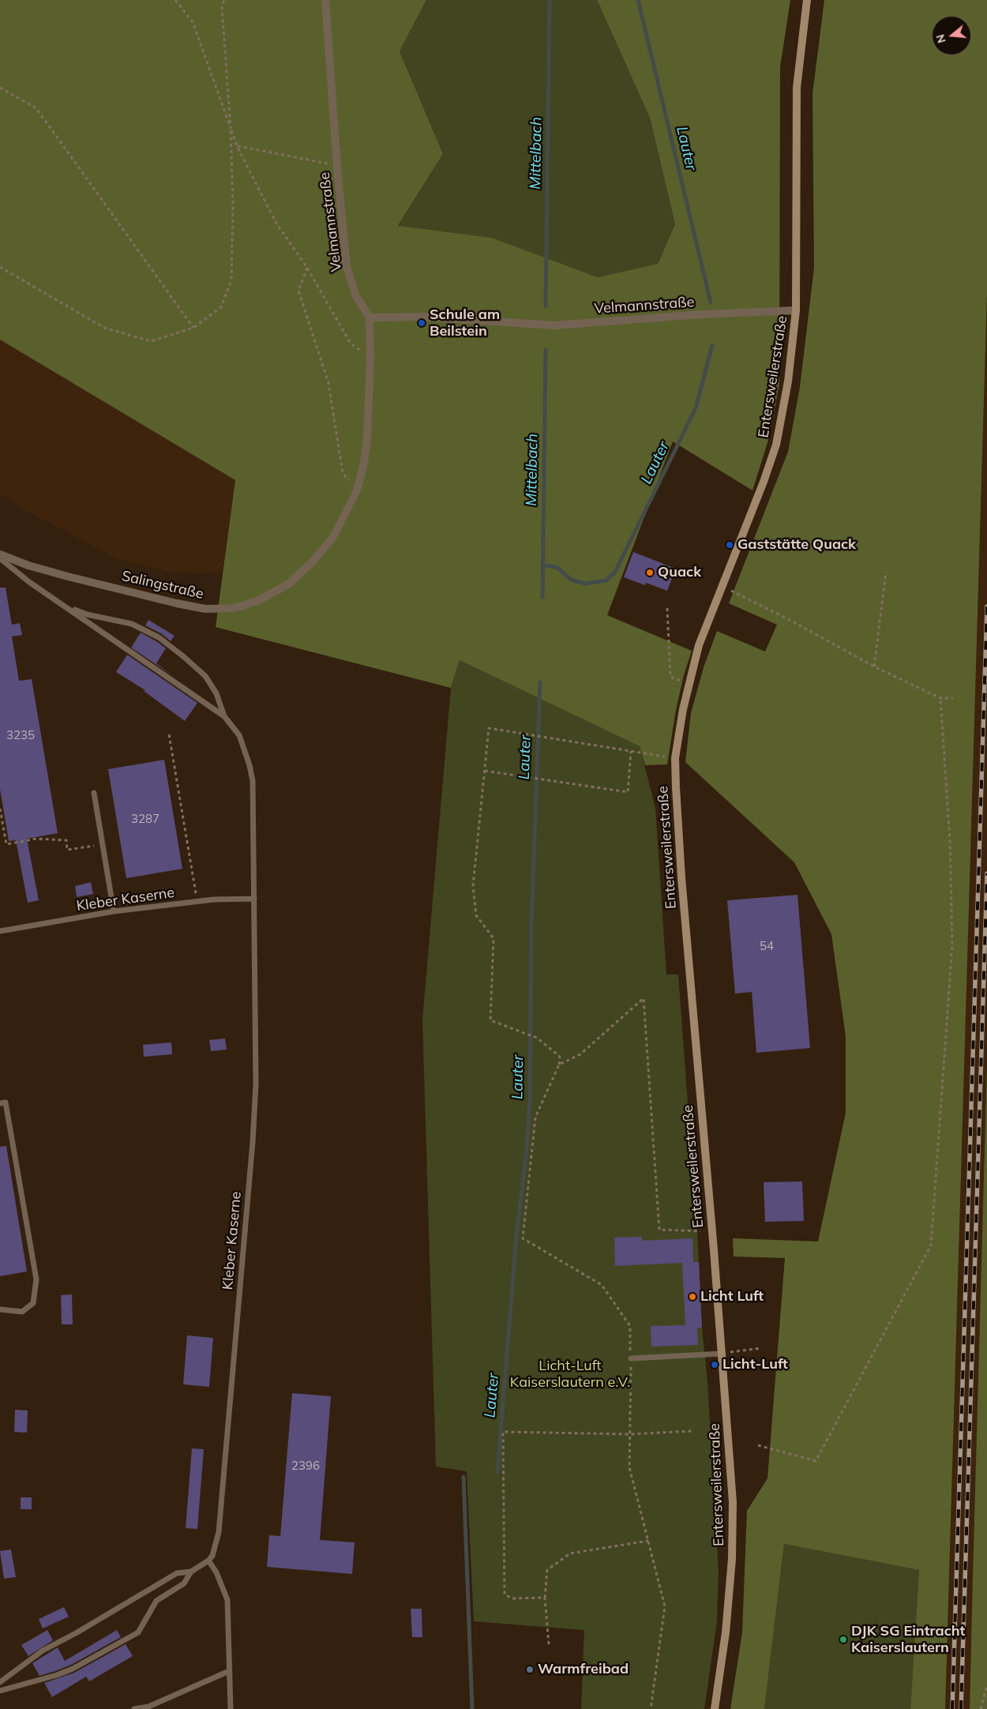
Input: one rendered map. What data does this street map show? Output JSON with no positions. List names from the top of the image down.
{
  "streets": {
    "main road": ["Entersweilerstraße"],
    "street": ["Velmannstraße", "Salingstraße"],
    "lane": ["Kleber Kaserne"]
  },
  "crossings": [
    ["Velmannstraße", "Entersweilerstraße"],
    ["Velmannstraße", "Salingstraße"]
  ],
  "water": ["Lauter", "Mittelbach"],
  "parks": ["Licht-Luft Kaiserslautern e.V."],
  "places": [
    "Schule am Beilstein",
    "Gaststätte Quack",
    "Quack",
    "Licht Luft",
    "Licht-Luft",
    "DJK SG Eintracht Kaiserslautern",
    "Warmfreibad"
  ],
  "house_numbers": [
    "3235",
    "3287",
    "54",
    "2396"
  ],
  "north": "left"
}
